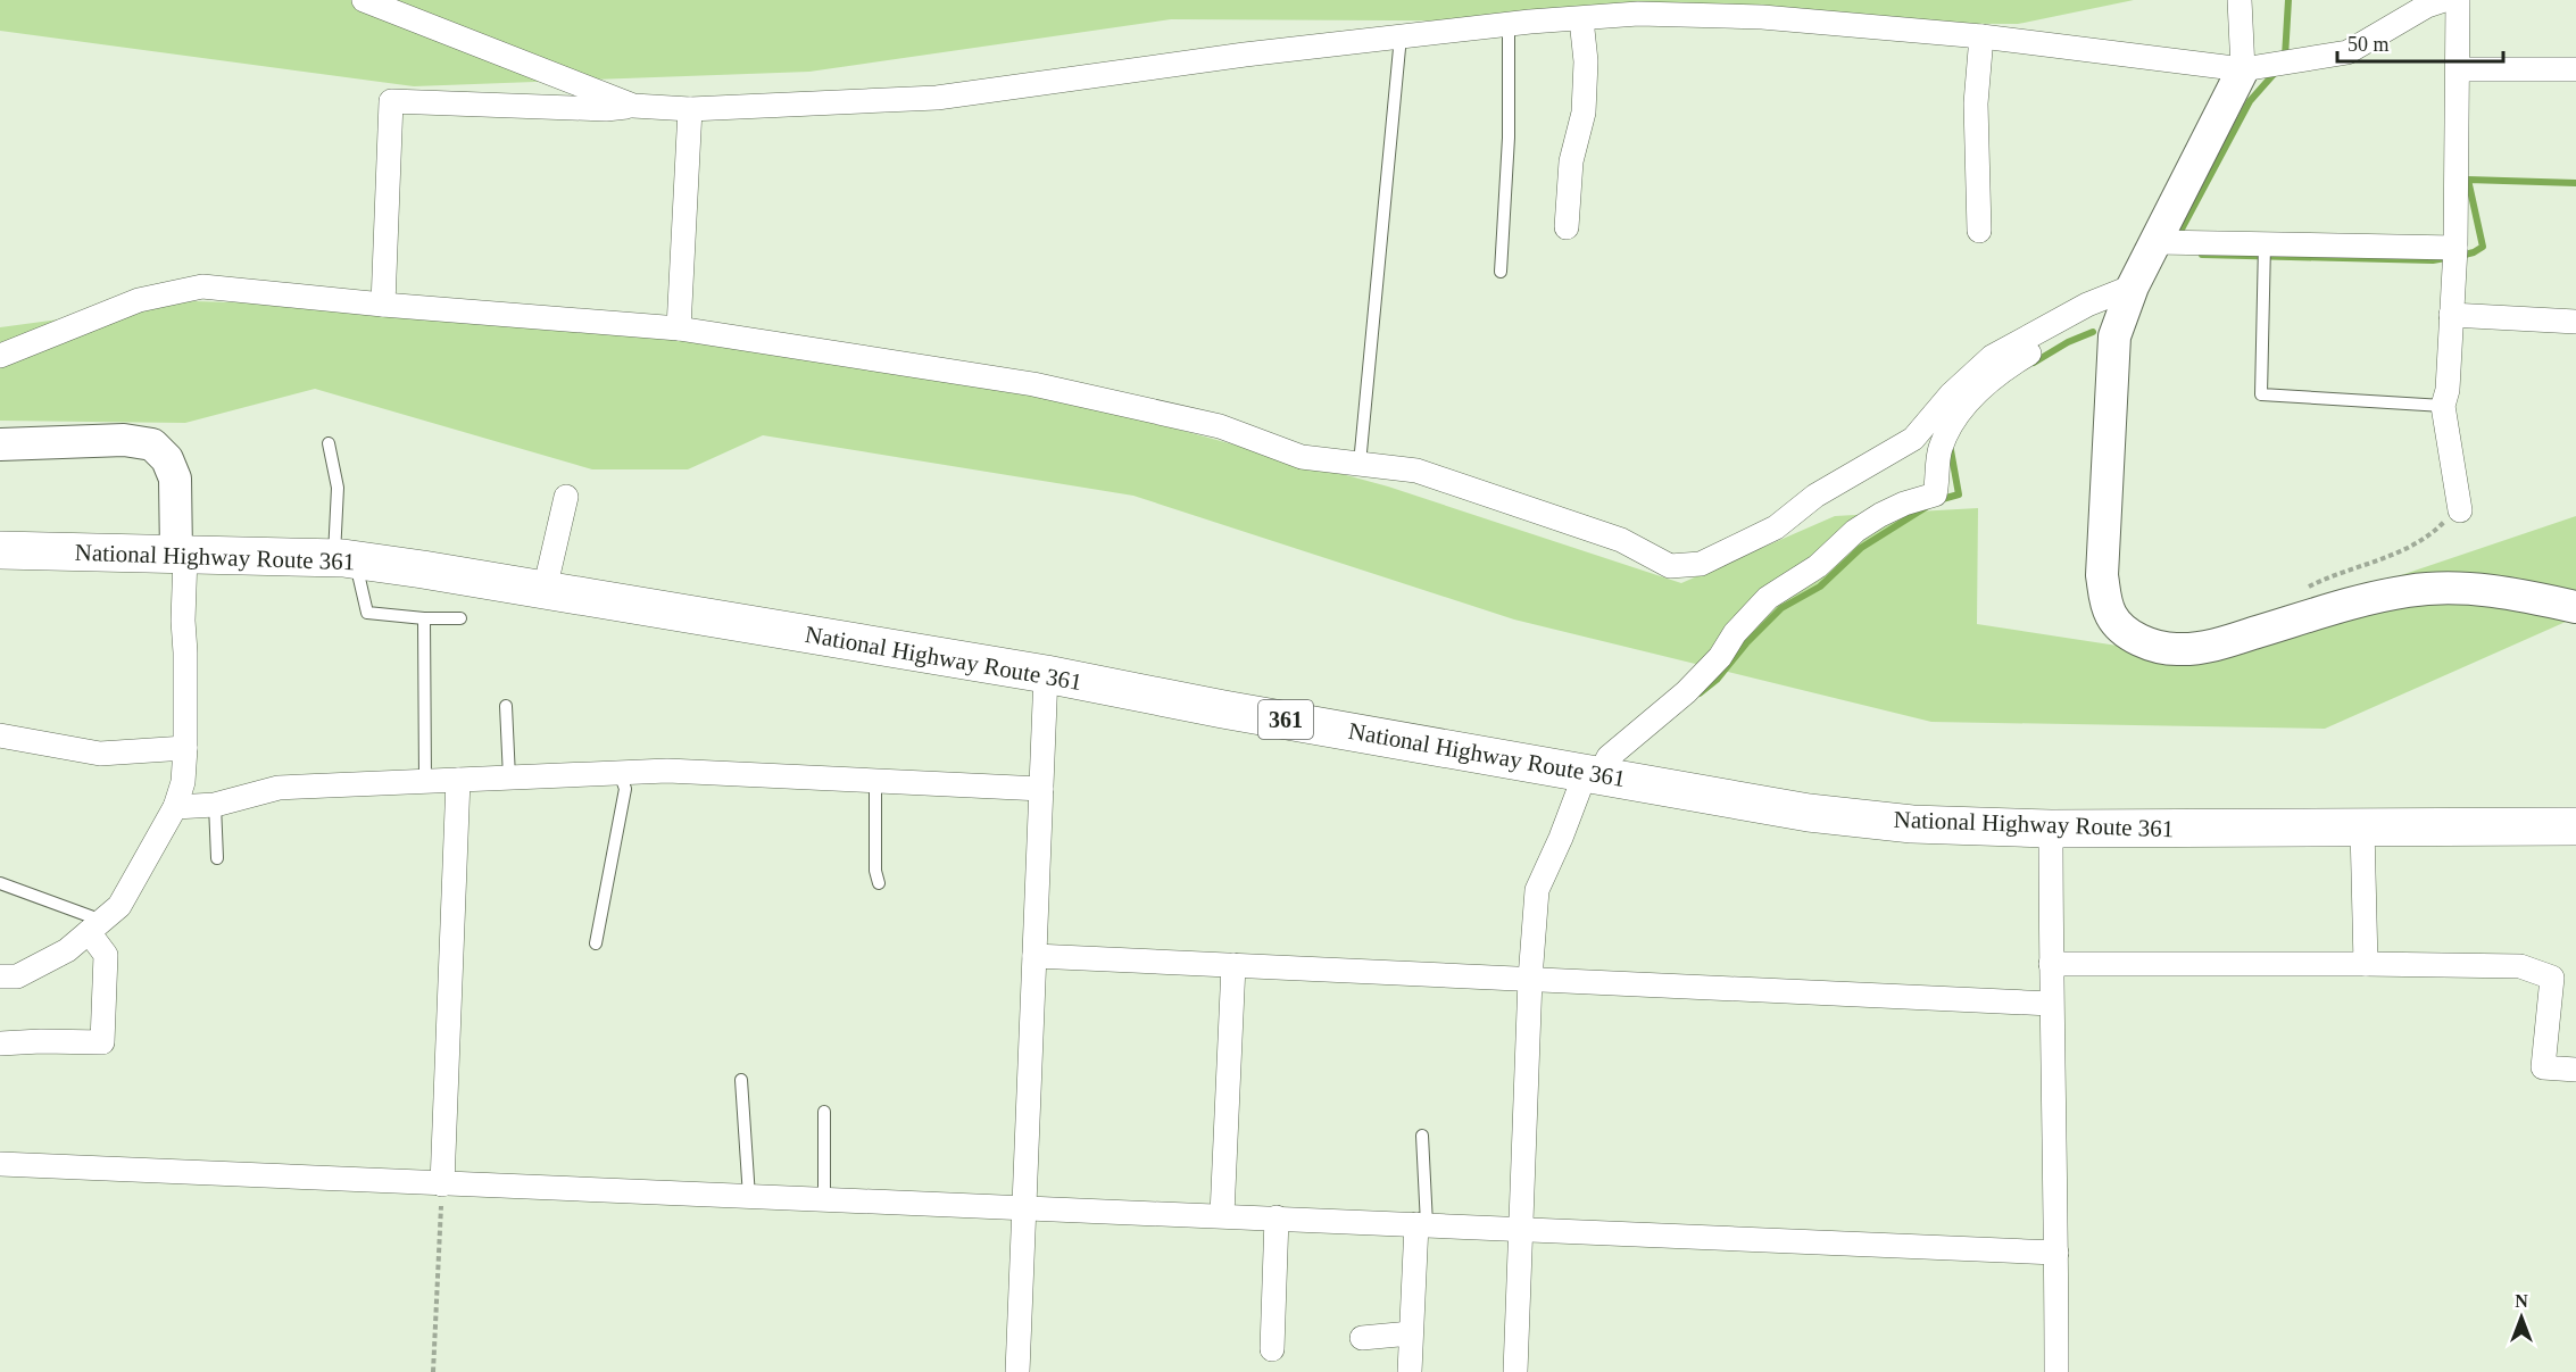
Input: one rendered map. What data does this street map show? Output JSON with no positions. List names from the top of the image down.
{
  "streets": {
    "highway": ["National Highway Route 361", "361"]
  },
  "scale_bar": "50 m",
  "north": "top"
}
